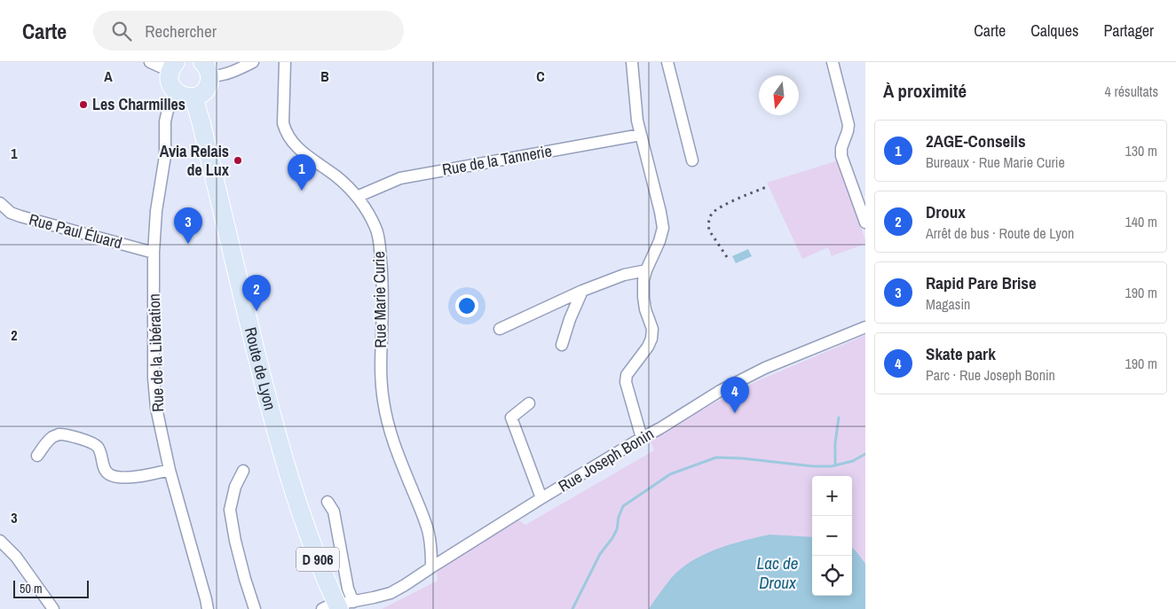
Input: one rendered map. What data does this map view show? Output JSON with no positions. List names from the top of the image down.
{
  "streets": {
    "main road": ["Route de Lyon", "D 906"],
    "street": [
      "Rue de la Tannerie",
      "Rue Paul Éluard",
      "Rue Marie Curie",
      "Rue de la Libération",
      "Rue Joseph Bonin"
    ]
  },
  "crossings": [
    ["Rue de la Tannerie", "Rue Marie Curie"],
    ["Rue Paul Éluard", "Rue de la Libération"],
    ["Rue Marie Curie", "Rue Joseph Bonin"],
    ["Rue de la Libération", "Route de Lyon"],
    ["Route de Lyon", "Rue Joseph Bonin"]
  ],
  "water": ["Lac de Droux"],
  "places": ["Les Charmilles", "Avia Relais de Lux"],
  "scale_bar": "50 m",
  "north": "bottom",
  "page": {
    "header": "Carte",
    "search": "Rechercher",
    "nav": ["Carte", "Calques", "Partager"],
    "heading": ["À proximité", "4 résultats"],
    "list": [
      {
        "mark": "1",
        "name": "2AGE-Conseils",
        "note": "Bureaux · Rue Marie Curie",
        "value": "130 m"
      },
      {
        "mark": "2",
        "name": "Droux",
        "note": "Arrêt de bus · Route de Lyon",
        "value": "140 m"
      },
      {
        "mark": "3",
        "name": "Rapid Pare Brise",
        "note": "Magasin",
        "value": "190 m"
      },
      {
        "mark": "4",
        "name": "Skate park",
        "note": "Parc · Rue Joseph Bonin",
        "value": "190 m"
      }
    ],
    "pins": [
      "1",
      "3",
      "2",
      "4"
    ],
    "map_buttons": ["+", "−"],
    "scale": "50 m"
  },
  "grid": {
    "columns": ["A", "B", "C"],
    "rows": ["1", "2", "3"]
  }
}
